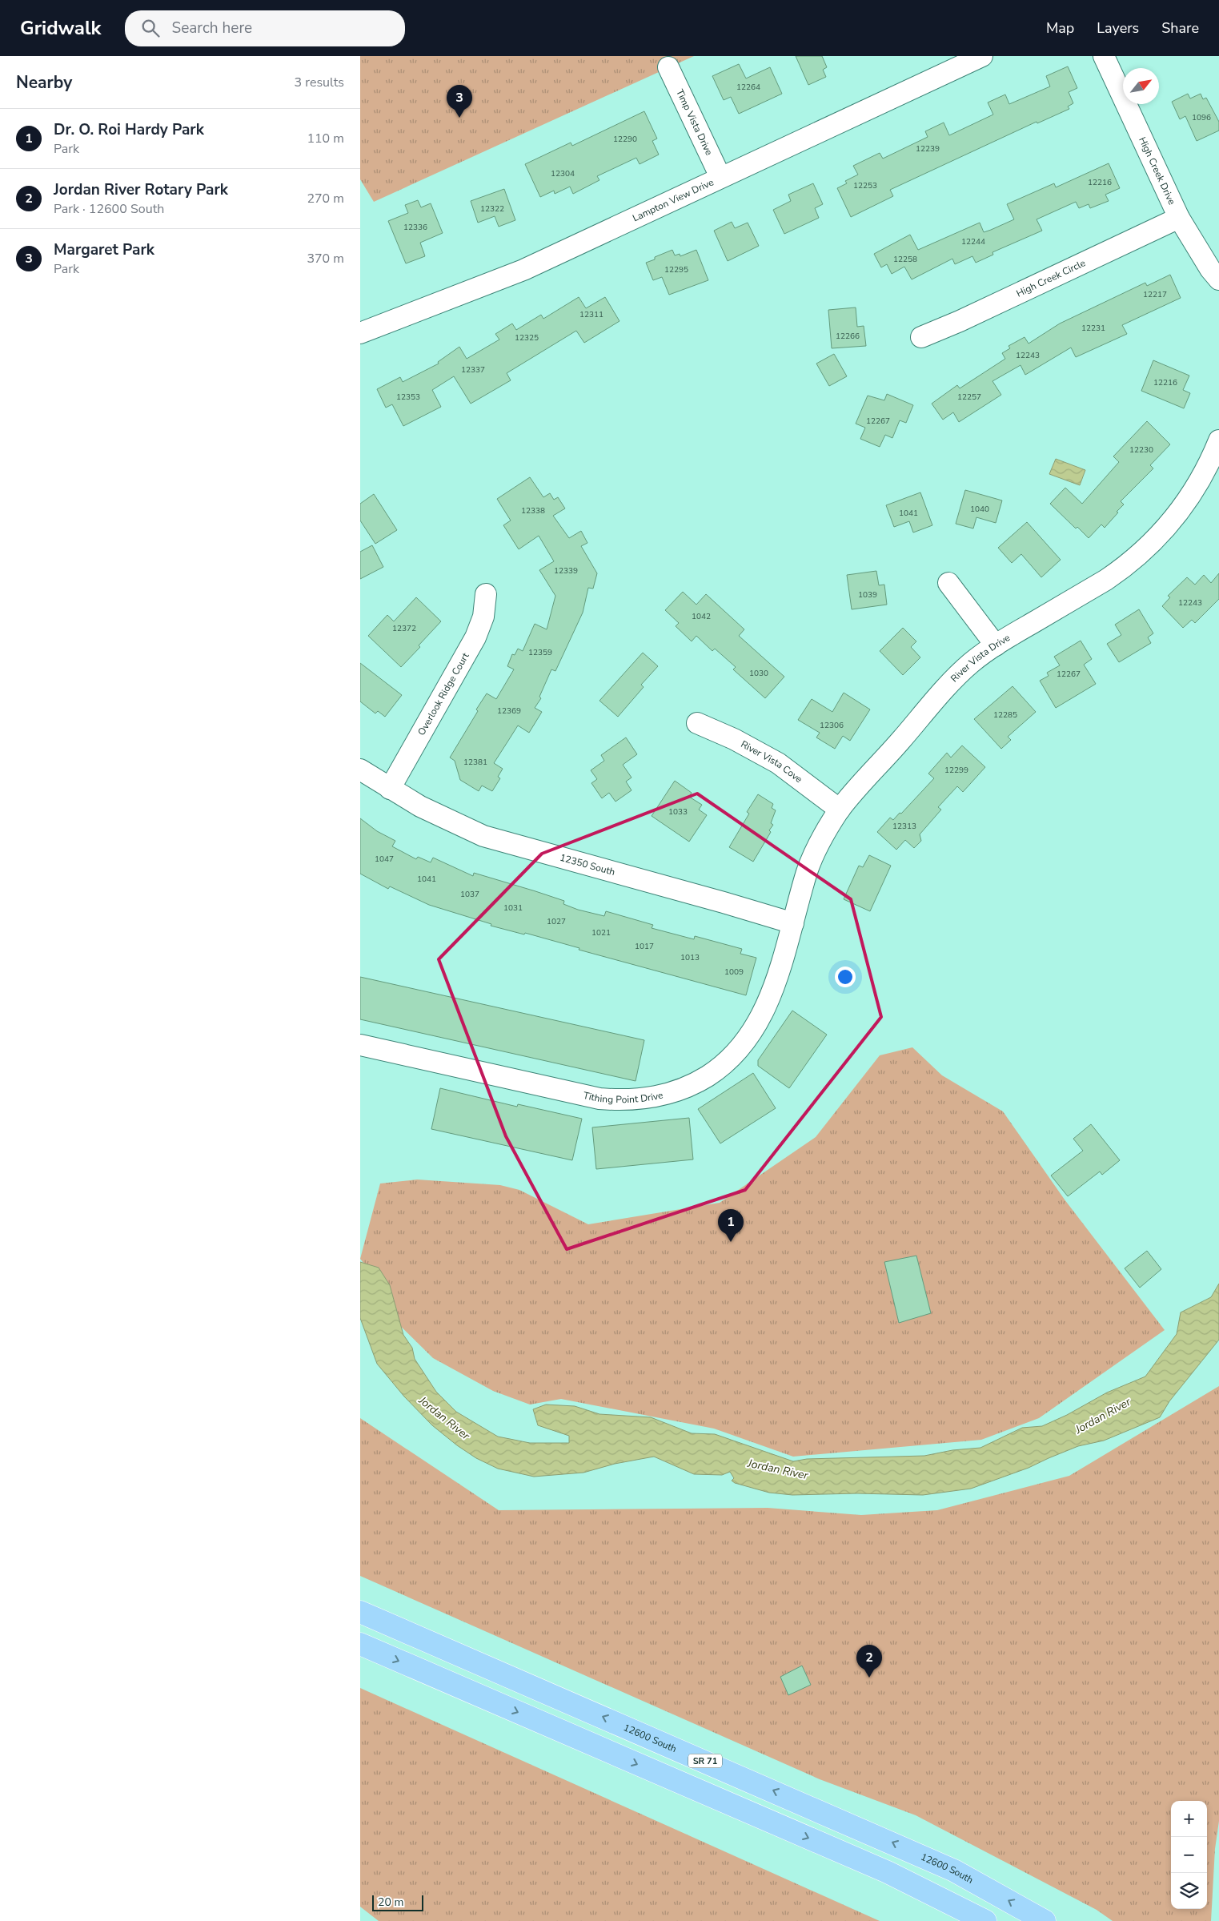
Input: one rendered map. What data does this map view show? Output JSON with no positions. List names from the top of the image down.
{
  "streets": {
    "main road": ["12600 South", "SR 71"],
    "street": [
      "Timp Vista Drive",
      "High Creek Drive",
      "Lampton View Drive",
      "High Creek Circle",
      "River Vista Drive",
      "Overlook Ridge Court",
      "River Vista Cove",
      "12350 South",
      "Tithing Point Drive"
    ]
  },
  "crossings": [
    ["Timp Vista Drive", "Lampton View Drive"],
    ["High Creek Drive", "High Creek Circle"],
    ["River Vista Drive", "River Vista Cove"],
    ["River Vista Drive", "12350 South"],
    ["River Vista Drive", "Tithing Point Drive"],
    ["Overlook Ridge Court", "12350 South"],
    ["12350 South", "Tithing Point Drive"]
  ],
  "water": ["Jordan River"],
  "house_numbers": [
    "12264",
    "1096",
    "12290",
    "12239",
    "12304",
    "12216",
    "12253",
    "12322",
    "12336",
    "12244",
    "12258",
    "12295",
    "12217",
    "12311",
    "12231",
    "12266",
    "12325",
    "12243",
    "12337",
    "12216",
    "12353",
    "12257",
    "12267",
    "12230",
    "1040",
    "12338",
    "1041",
    "12339",
    "1039",
    "12243",
    "1042",
    "12372",
    "12359",
    "1030",
    "12267",
    "12369",
    "12285",
    "12306",
    "12381",
    "12299",
    "1033",
    "12313",
    "1047",
    "1041",
    "1037",
    "1031",
    "1027",
    "1021",
    "1017",
    "1013",
    "1009"
  ],
  "scale_bar": "20 m",
  "north": "top right",
  "page": {
    "header": "Gridwalk",
    "search": "Search here",
    "nav": ["Map", "Layers", "Share"],
    "heading": ["Nearby", "3 results"],
    "pins": ["3", "1", "2"],
    "list": [
      {
        "mark": "1",
        "name": "Dr. O. Roi Hardy Park",
        "note": "Park",
        "value": "110 m"
      },
      {
        "mark": "2",
        "name": "Jordan River Rotary Park",
        "note": "Park · 12600 South",
        "value": "270 m"
      },
      {
        "mark": "3",
        "name": "Margaret Park",
        "note": "Park",
        "value": "370 m"
      }
    ],
    "map_buttons": ["+", "−"],
    "scale": "20 m"
  }
}
